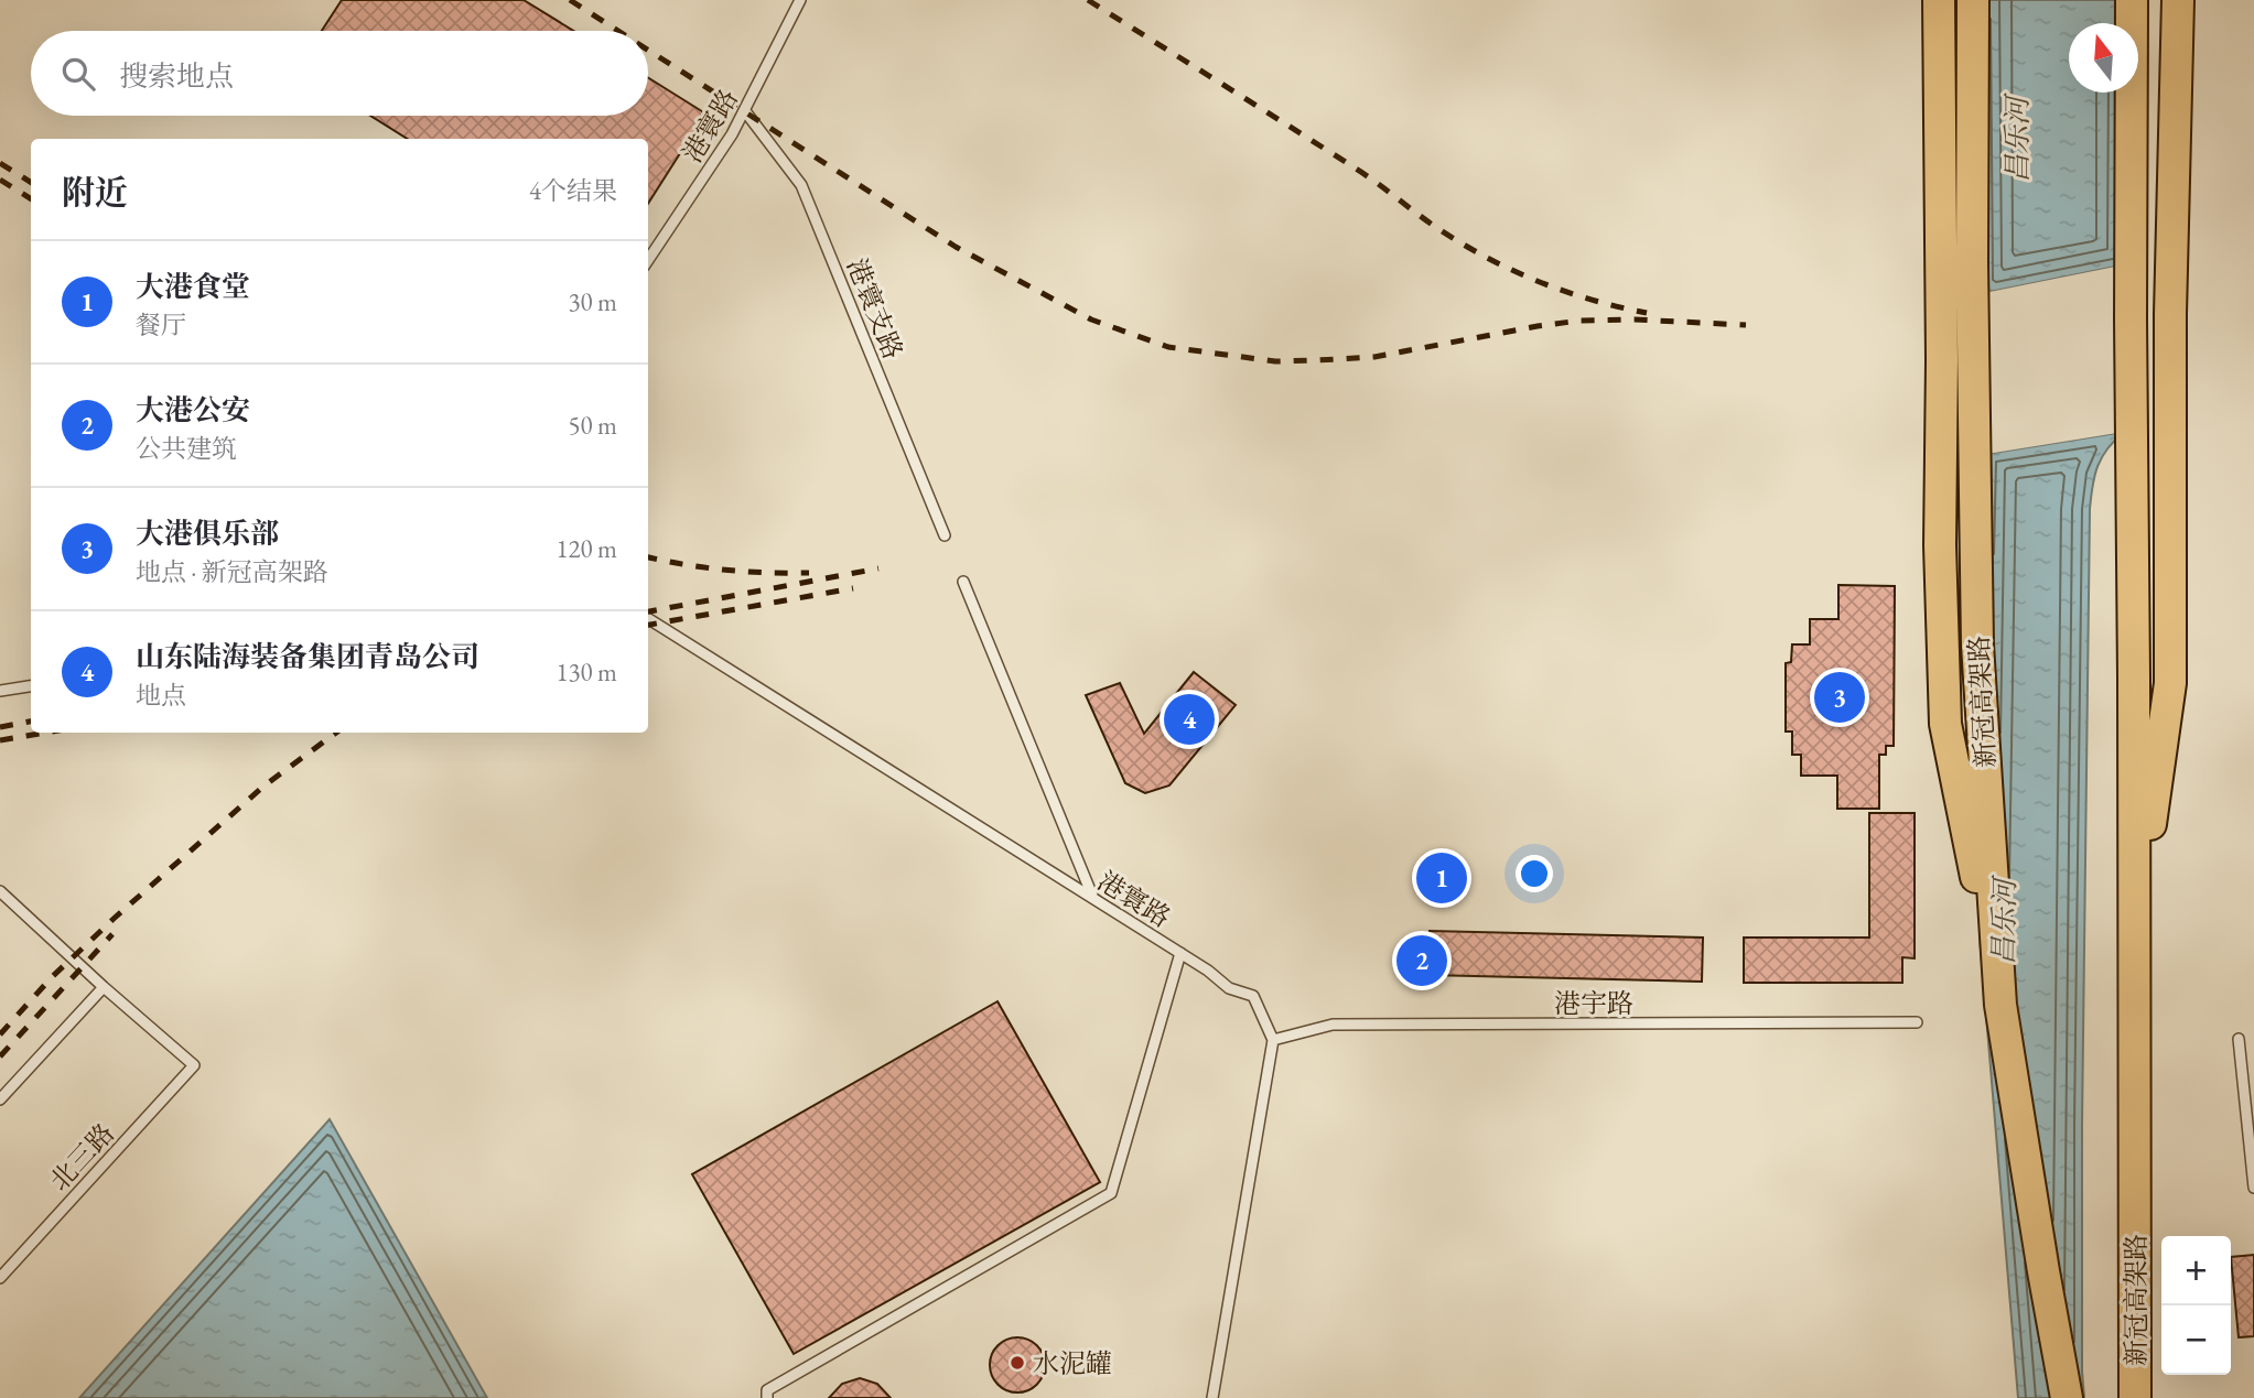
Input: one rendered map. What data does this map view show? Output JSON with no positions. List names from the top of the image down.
{
  "streets": {
    "highway": ["新冠高架路"],
    "lane": [
      "港寰路",
      "港寰支路",
      "港宇路",
      "北三路"
    ]
  },
  "crossings": [
    ["港寰路", "港寰支路"],
    ["港寰路", "港宇路"]
  ],
  "water": ["昌乐河"],
  "places": ["水泥罐"],
  "north": "top",
  "page": {
    "search": "搜索地点",
    "heading": ["附近", "4个结果"],
    "list": [
      {
        "mark": "1",
        "name": "大港食堂",
        "note": "餐厅",
        "value": "30 m"
      },
      {
        "mark": "2",
        "name": "大港公安",
        "note": "公共建筑",
        "value": "50 m"
      },
      {
        "mark": "3",
        "name": "大港俱乐部",
        "note": "地点 · 新冠高架路",
        "value": "120 m"
      },
      {
        "mark": "4",
        "name": "山东陆海装备集团青岛公司",
        "note": "地点",
        "value": "130 m"
      }
    ],
    "pins": [
      "3",
      "4",
      "1",
      "2"
    ],
    "map_buttons": ["+", "−"]
  }
}
